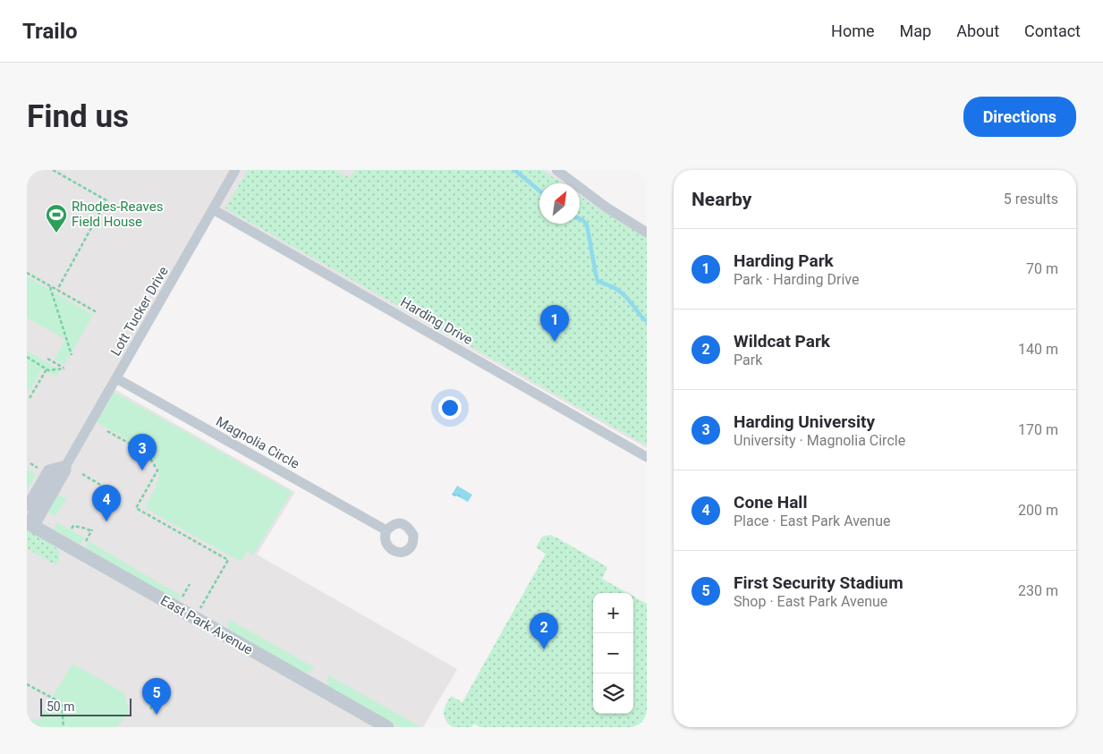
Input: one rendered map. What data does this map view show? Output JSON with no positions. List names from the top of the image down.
{
  "streets": {
    "street": [
      "Lott Tucker Drive",
      "Harding Drive",
      "Magnolia Circle",
      "East Park Avenue"
    ]
  },
  "crossings": [
    ["Lott Tucker Drive", "Harding Drive"],
    ["Lott Tucker Drive", "Magnolia Circle"],
    ["Lott Tucker Drive", "East Park Avenue"]
  ],
  "places": {
    "sports": ["Rhodes-Reaves Field House"]
  },
  "scale_bar": "50 m",
  "north": "top right",
  "page": {
    "header": "Trailo",
    "nav": [
      "Home",
      "Map",
      "About",
      "Contact"
    ],
    "buttons": "Directions",
    "title": "Find us",
    "heading": ["Nearby", "5 results"],
    "list": [
      {
        "mark": "1",
        "name": "Harding Park",
        "note": "Park · Harding Drive",
        "value": "70 m"
      },
      {
        "mark": "2",
        "name": "Wildcat Park",
        "note": "Park",
        "value": "140 m"
      },
      {
        "mark": "3",
        "name": "Harding University",
        "note": "University · Magnolia Circle",
        "value": "170 m"
      },
      {
        "mark": "4",
        "name": "Cone Hall",
        "note": "Place · East Park Avenue",
        "value": "200 m"
      },
      {
        "mark": "5",
        "name": "First Security Stadium",
        "note": "Shop · East Park Avenue",
        "value": "230 m"
      }
    ],
    "pins": [
      "1",
      "3",
      "4",
      "2",
      "5"
    ],
    "map_buttons": ["+", "−"],
    "scale": "50 m"
  }
}
